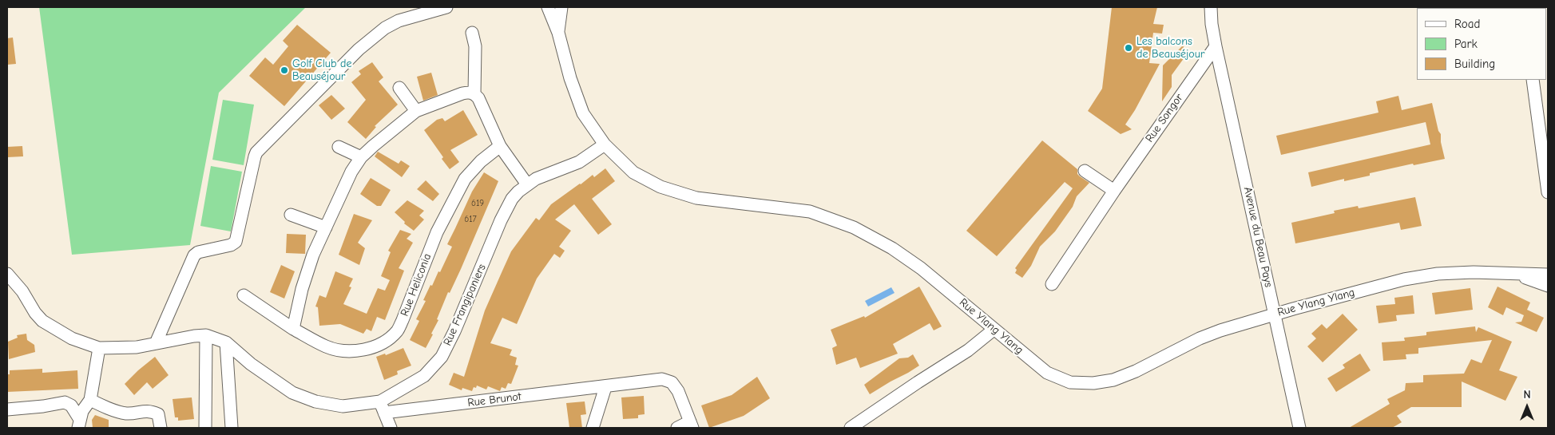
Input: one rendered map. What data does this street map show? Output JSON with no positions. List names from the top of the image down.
{
  "streets": {
    "street": [
      "Rue Songor",
      "Avenue du Beau Pays",
      "Rue Heliconia",
      "Rue Ylang Ylang",
      "Rue Frangipaniers",
      "Rue Brunot"
    ]
  },
  "crossings": [
    ["Rue Songor", "Avenue du Beau Pays"],
    ["Avenue du Beau Pays", "Rue Ylang Ylang"],
    ["Rue Ylang Ylang", "Rue Frangipaniers"],
    ["Rue Frangipaniers", "Rue Brunot"]
  ],
  "places": ["Les balcons de Beauséjour", "Golf Club de Beauséjour"],
  "house_numbers": ["619", "617"],
  "legend": ["Road", "Park", "Building"],
  "north": "top"
}
